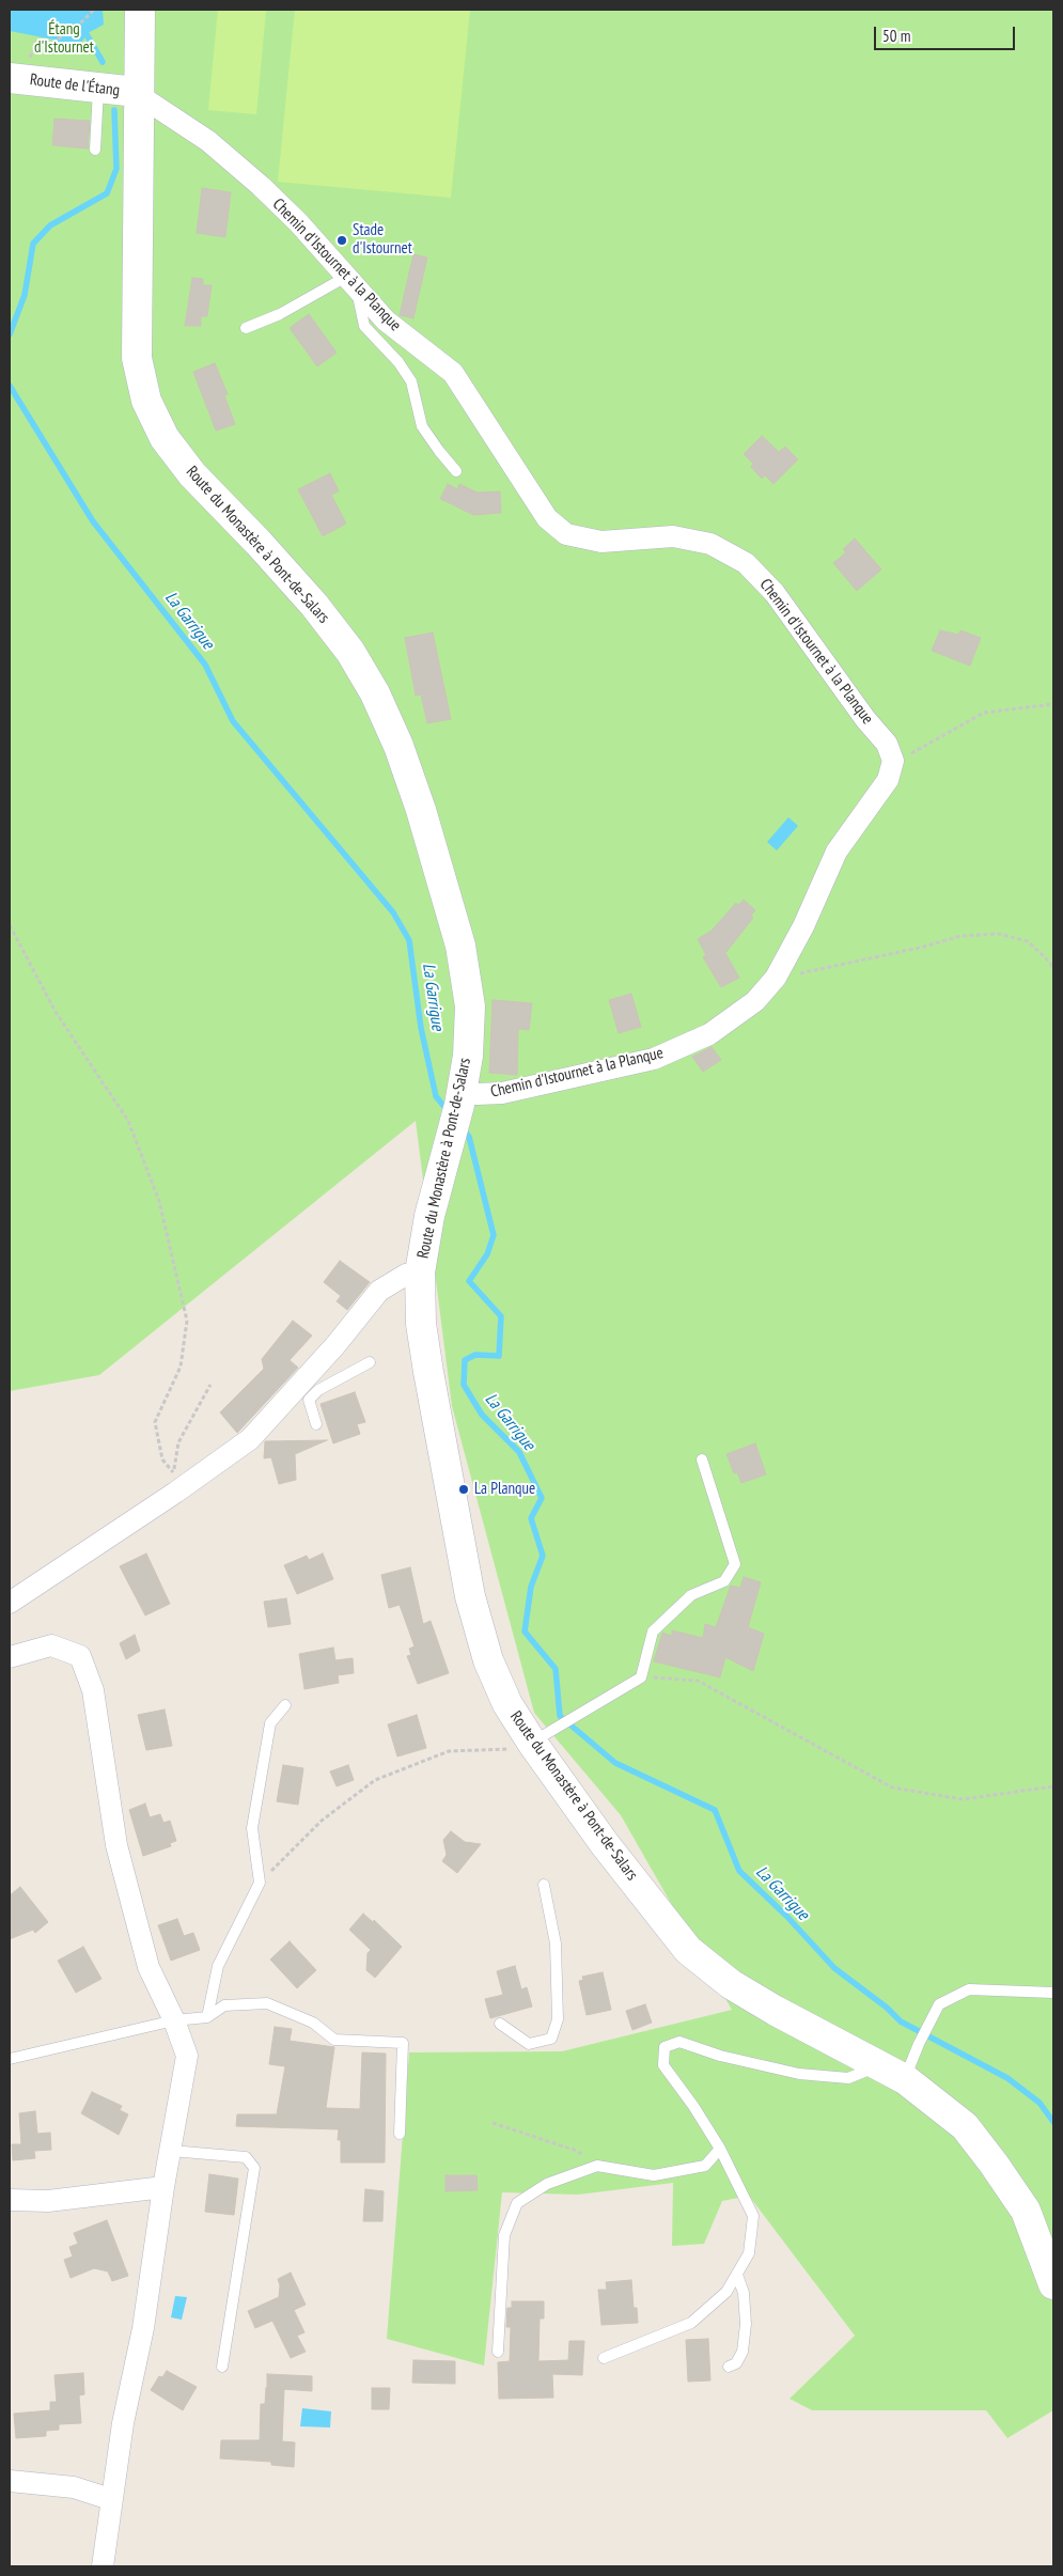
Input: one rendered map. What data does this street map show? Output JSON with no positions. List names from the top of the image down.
{
  "streets": {
    "street": ["Route de l'Étang", "Chemin d'Istournet à la Planque", "Route du Monastère à Pont-de-Salars"]
  },
  "crossings": [
    ["Route de l'Étang", "Chemin d'Istournet à la Planque"],
    ["Route de l'Étang", "Route du Monastère à Pont-de-Salars"],
    ["Chemin d'Istournet à la Planque", "Route du Monastère à Pont-de-Salars"]
  ],
  "water": ["La Garrigue"],
  "parks": ["Étang d'Istournet"],
  "places": ["Stade d'Istournet", "La Planque"],
  "scale_bar": "50 m"
}
